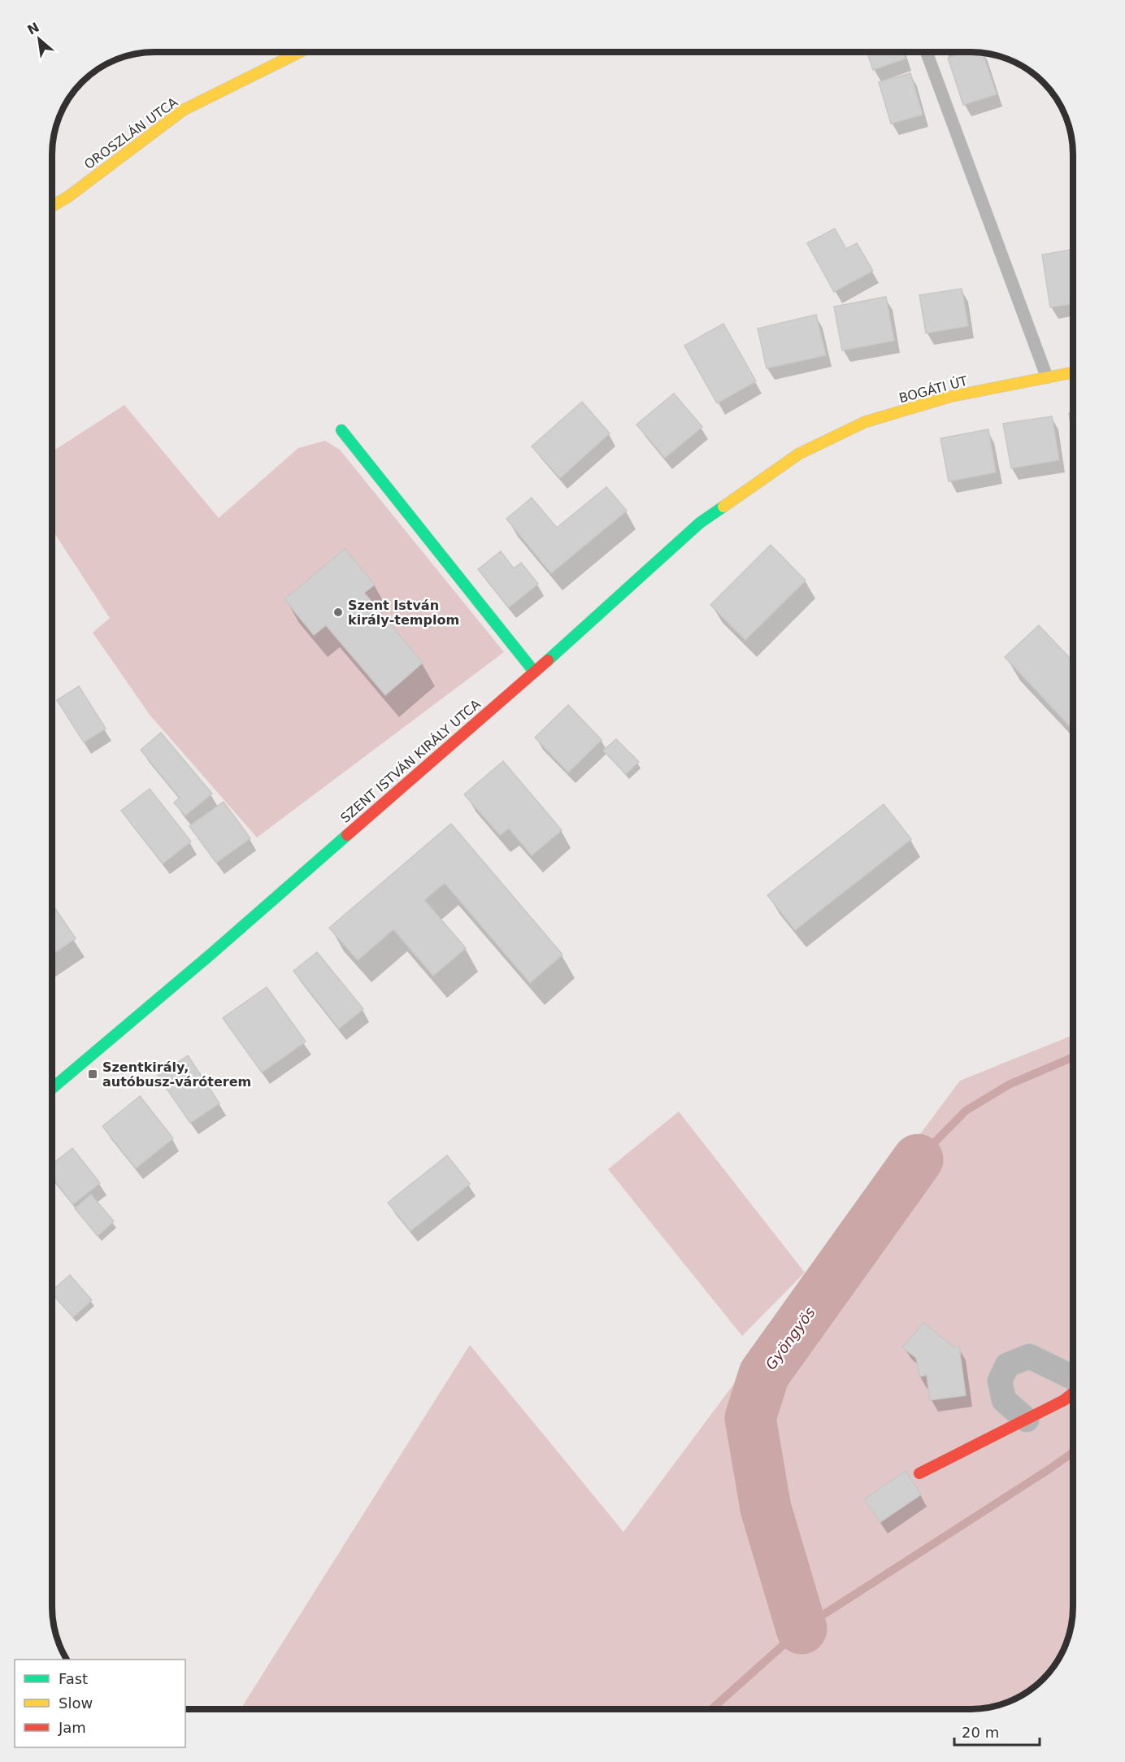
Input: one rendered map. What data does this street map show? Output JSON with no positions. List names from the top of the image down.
{
  "streets": {
    "street": ["OROSZLÁN UTCA", "BOGÁTI ÚT", "SZENT ISTVÁN KIRÁLY UTCA"]
  },
  "crossings": [
    ["BOGÁTI ÚT", "SZENT ISTVÁN KIRÁLY UTCA"]
  ],
  "water": ["Gyöngyös"],
  "places": {
    "other": ["Szent István király-templom"],
    "transit": ["Szentkirály, autóbusz-váróterem"]
  },
  "legend": ["Fast", "Slow", "Jam"],
  "scale_bar": "20 m",
  "north": "top left"
}
